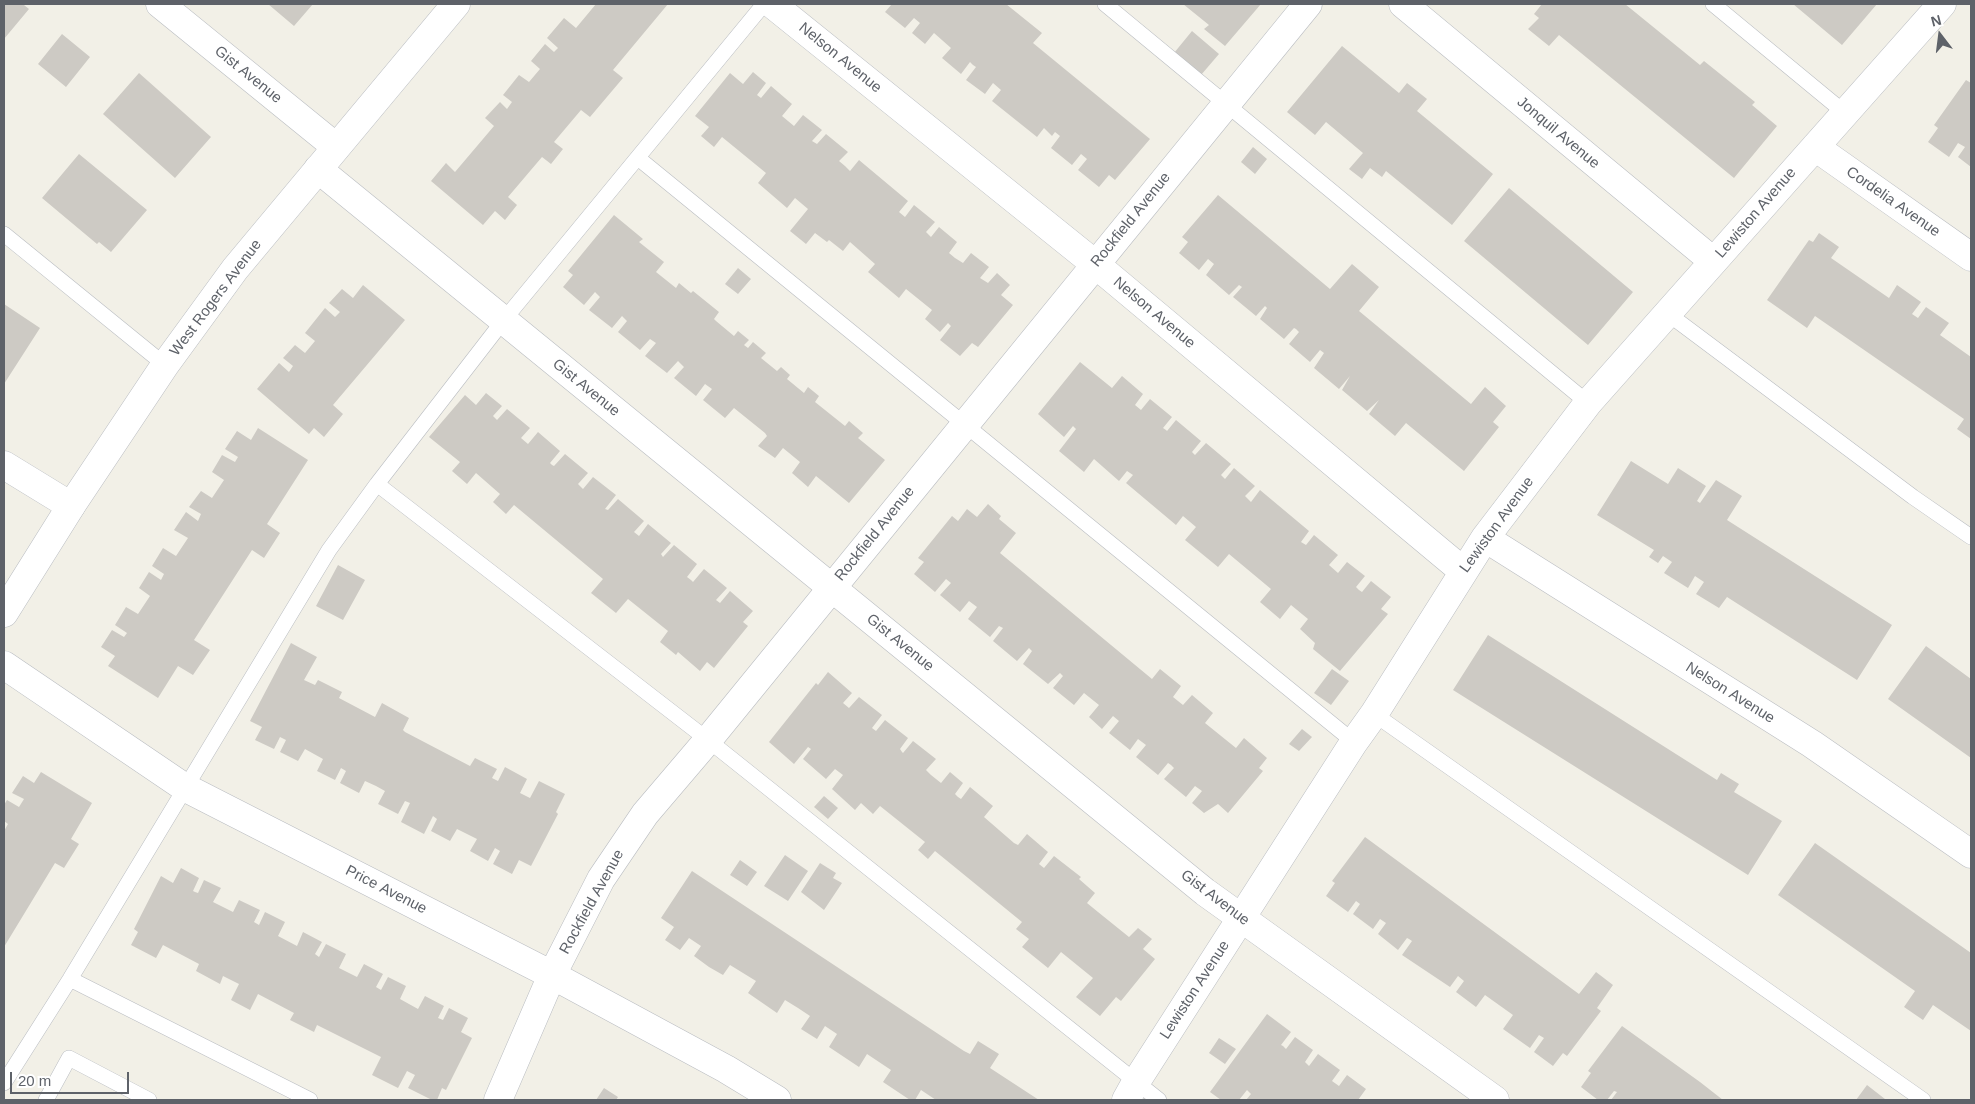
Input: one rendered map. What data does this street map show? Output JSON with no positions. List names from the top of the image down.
{
  "streets": {
    "street": [
      "Nelson Avenue",
      "Gist Avenue",
      "Jonquil Avenue",
      "Cordelia Avenue",
      "Lewiston Avenue",
      "Rockfield Avenue",
      "West Rogers Avenue",
      "Price Avenue"
    ]
  },
  "crossings": [
    ["Nelson Avenue", "Lewiston Avenue"],
    ["Nelson Avenue", "Rockfield Avenue"],
    ["Gist Avenue", "Lewiston Avenue"],
    ["Gist Avenue", "Rockfield Avenue"],
    ["Gist Avenue", "West Rogers Avenue"],
    ["Jonquil Avenue", "Lewiston Avenue"],
    ["Cordelia Avenue", "Lewiston Avenue"],
    ["Rockfield Avenue", "Price Avenue"]
  ],
  "scale_bar": "20 m",
  "north": "top"
}
